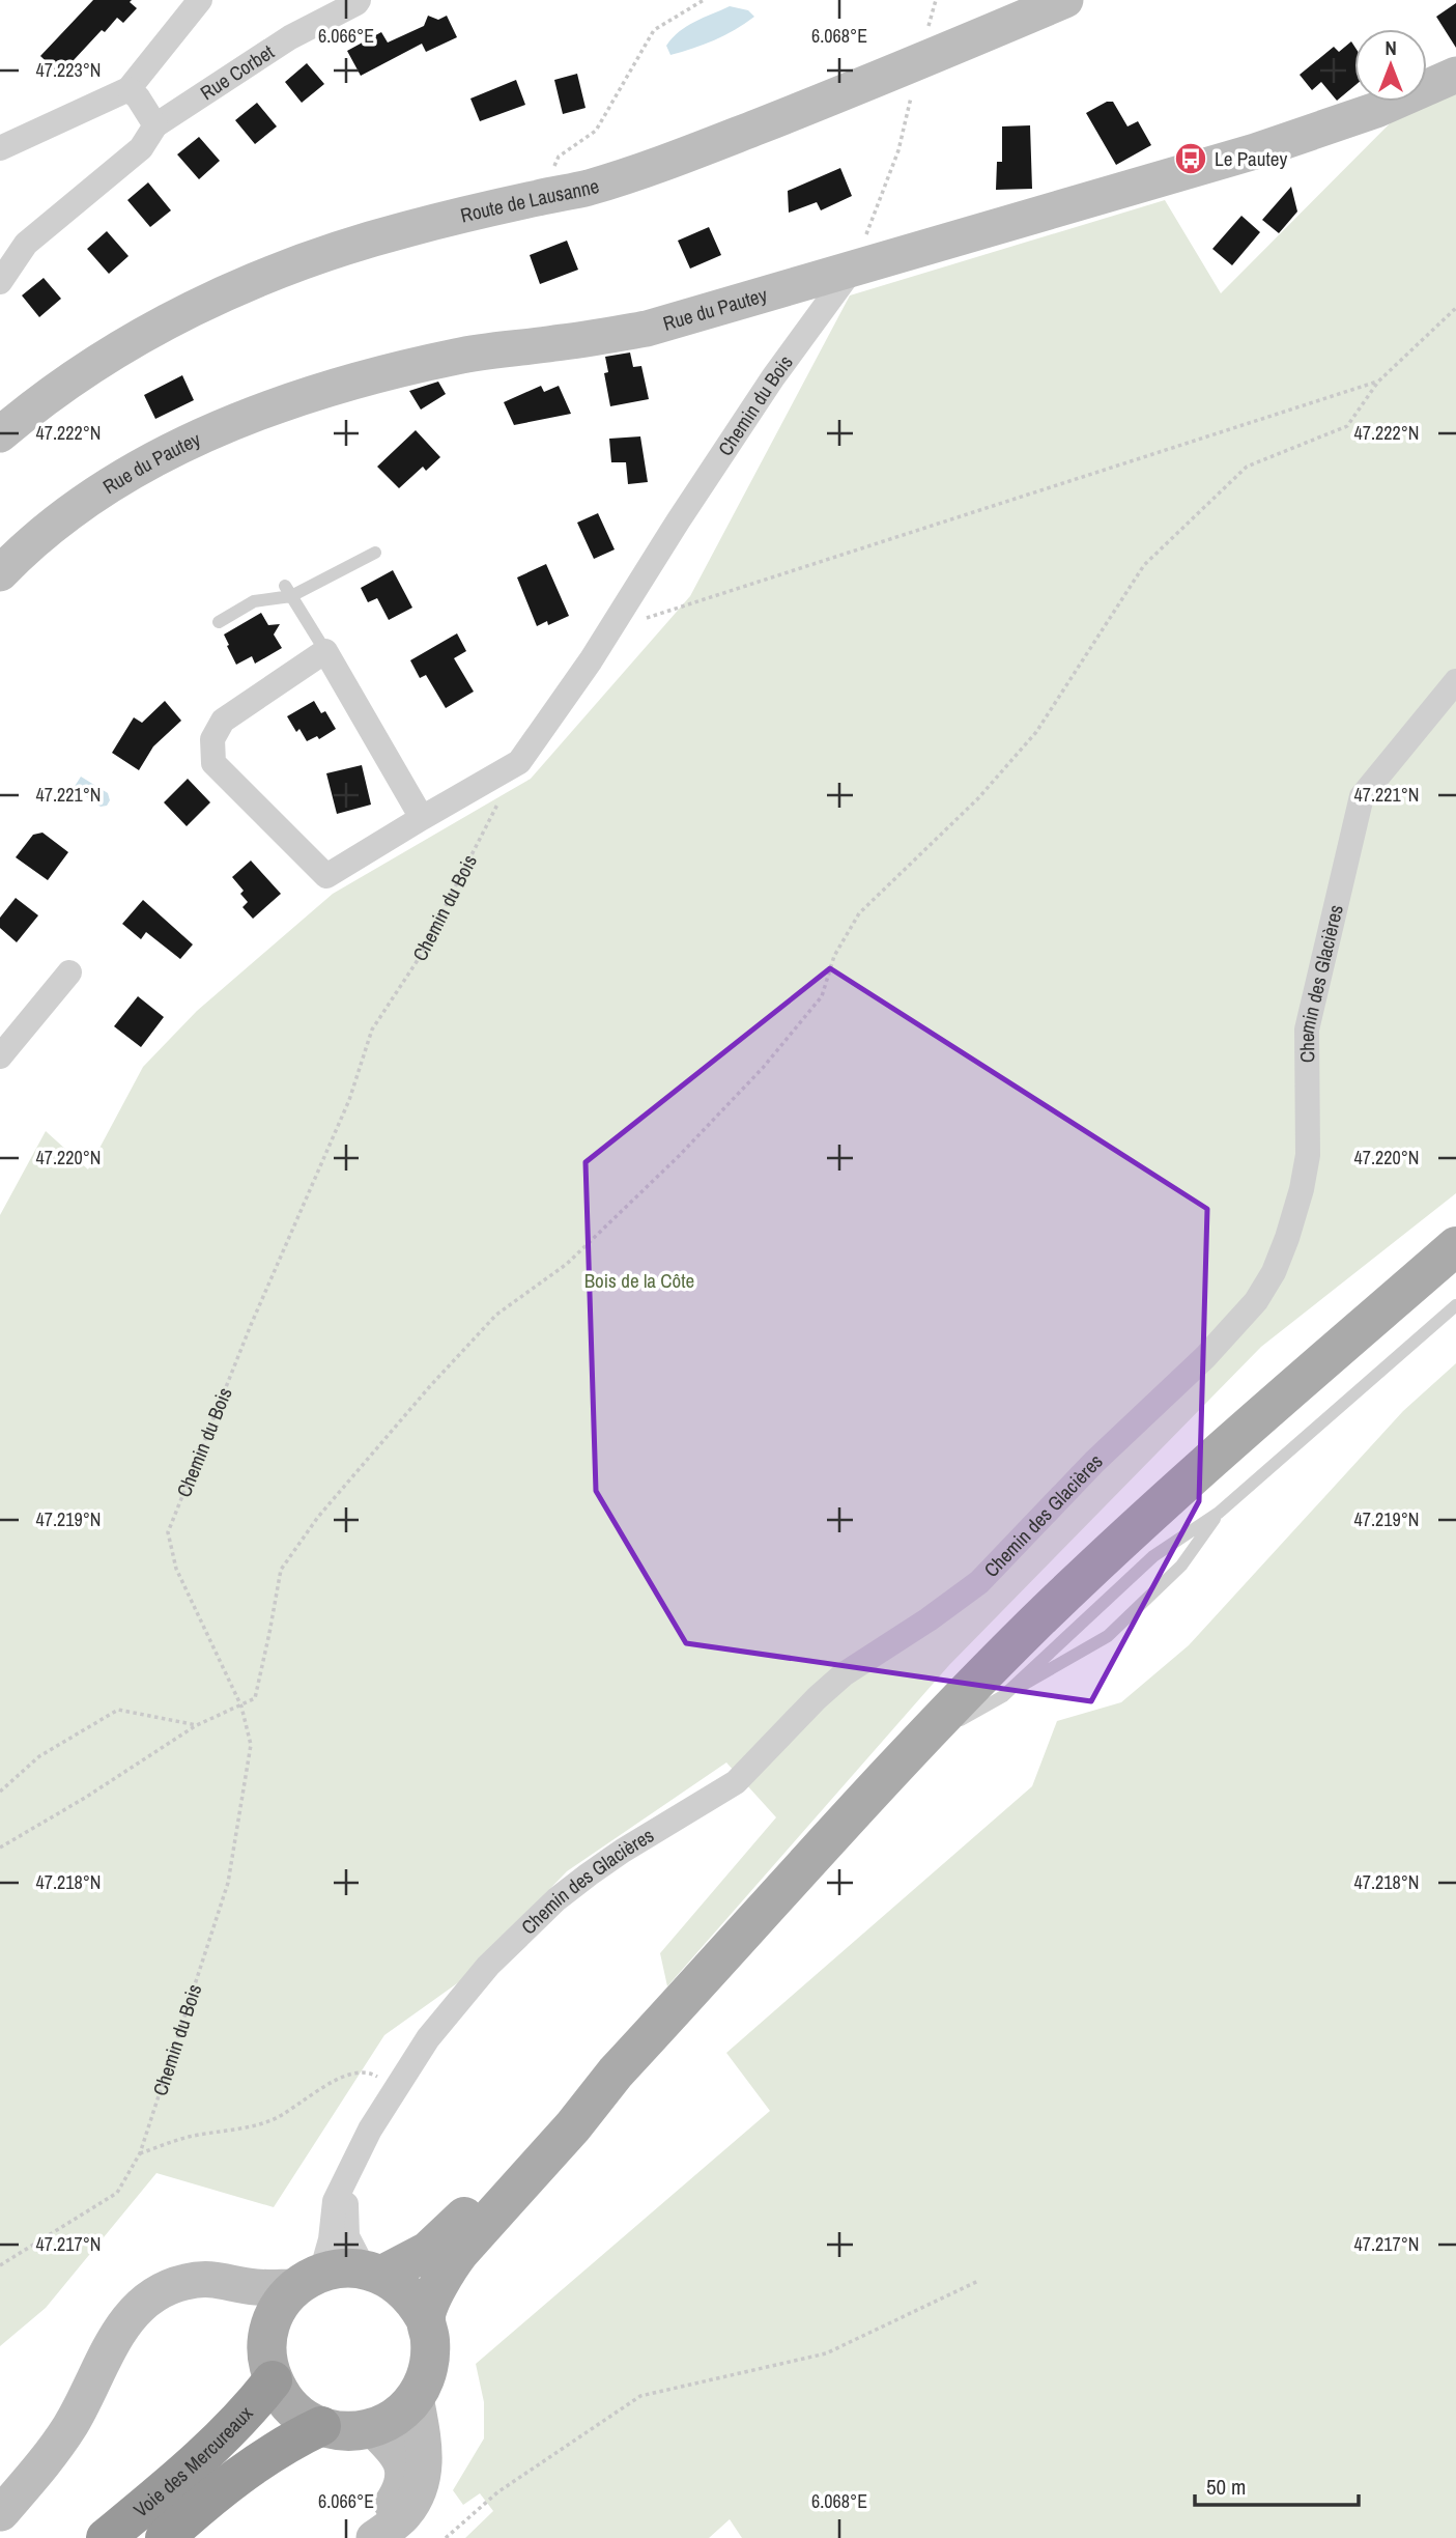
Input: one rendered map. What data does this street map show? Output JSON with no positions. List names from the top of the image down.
{
  "streets": {
    "highway": ["Voie des Mercureaux"],
    "main road": ["Route de Lausanne", "Rue du Pautey"],
    "street": ["Rue Corbet", "Chemin du Bois", "Chemin des Glacières"]
  },
  "crossings": [
    ["Rue du Pautey", "Chemin du Bois"],
    ["Chemin des Glacières", "Voie des Mercureaux"]
  ],
  "parks": ["Bois de la Côte"],
  "places": {
    "bus stop": ["Le Pautey"]
  },
  "scale_bar": "50 m",
  "north": "top",
  "coordinates": [
    "6.066°E",
    "6.068°E",
    "47.223°N",
    "47.222°N",
    "47.221°N",
    "47.220°N",
    "47.219°N",
    "47.218°N",
    "47.217°N"
  ]
}
